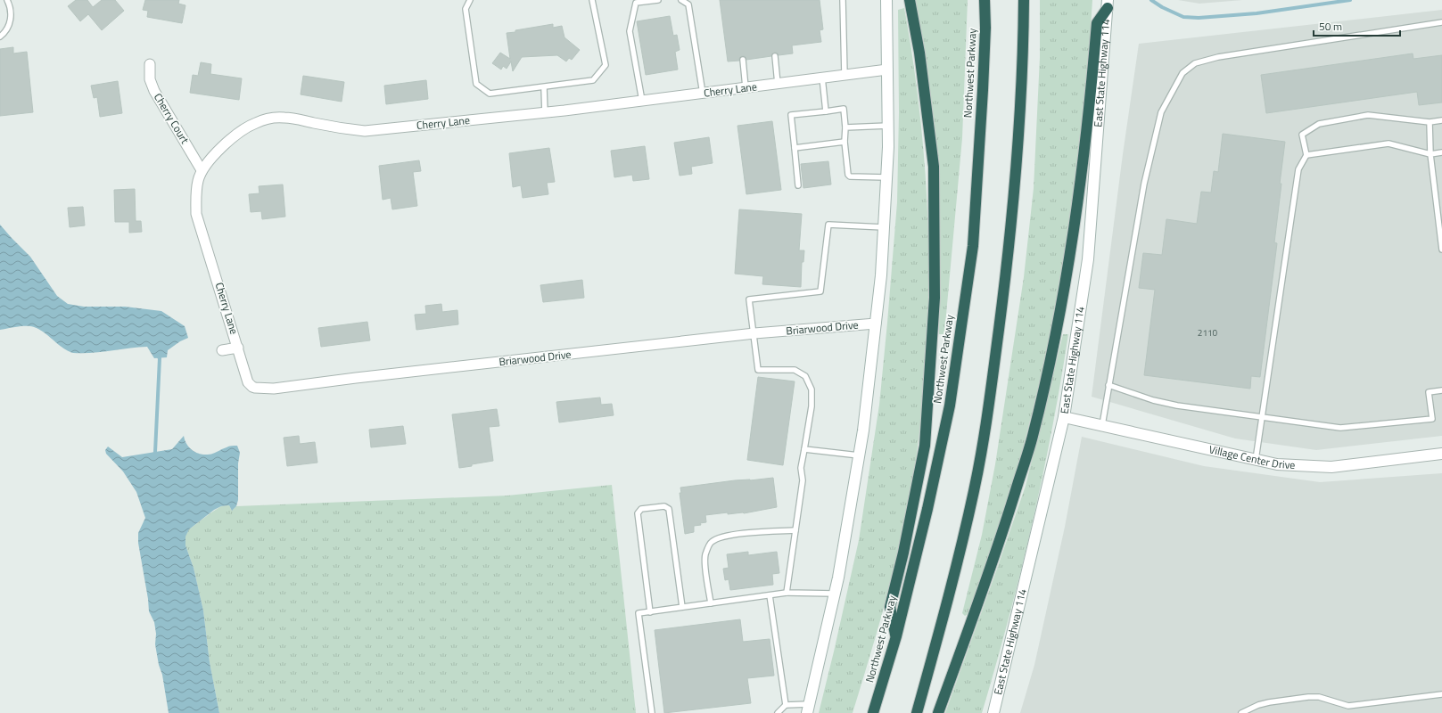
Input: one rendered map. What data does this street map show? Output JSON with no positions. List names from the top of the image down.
{
  "streets": {
    "highway": ["Northwest Parkway"],
    "main road": ["East State Highway 114", "Village Center Drive"],
    "street": ["Cherry Lane", "Cherry Court", "Briarwood Drive"]
  },
  "crossings": [
    ["East State Highway 114", "Village Center Drive"],
    ["Cherry Lane", "Cherry Court"],
    ["Cherry Lane", "Briarwood Drive"]
  ],
  "house_numbers": ["2110"],
  "scale_bar": "50 m"
}
